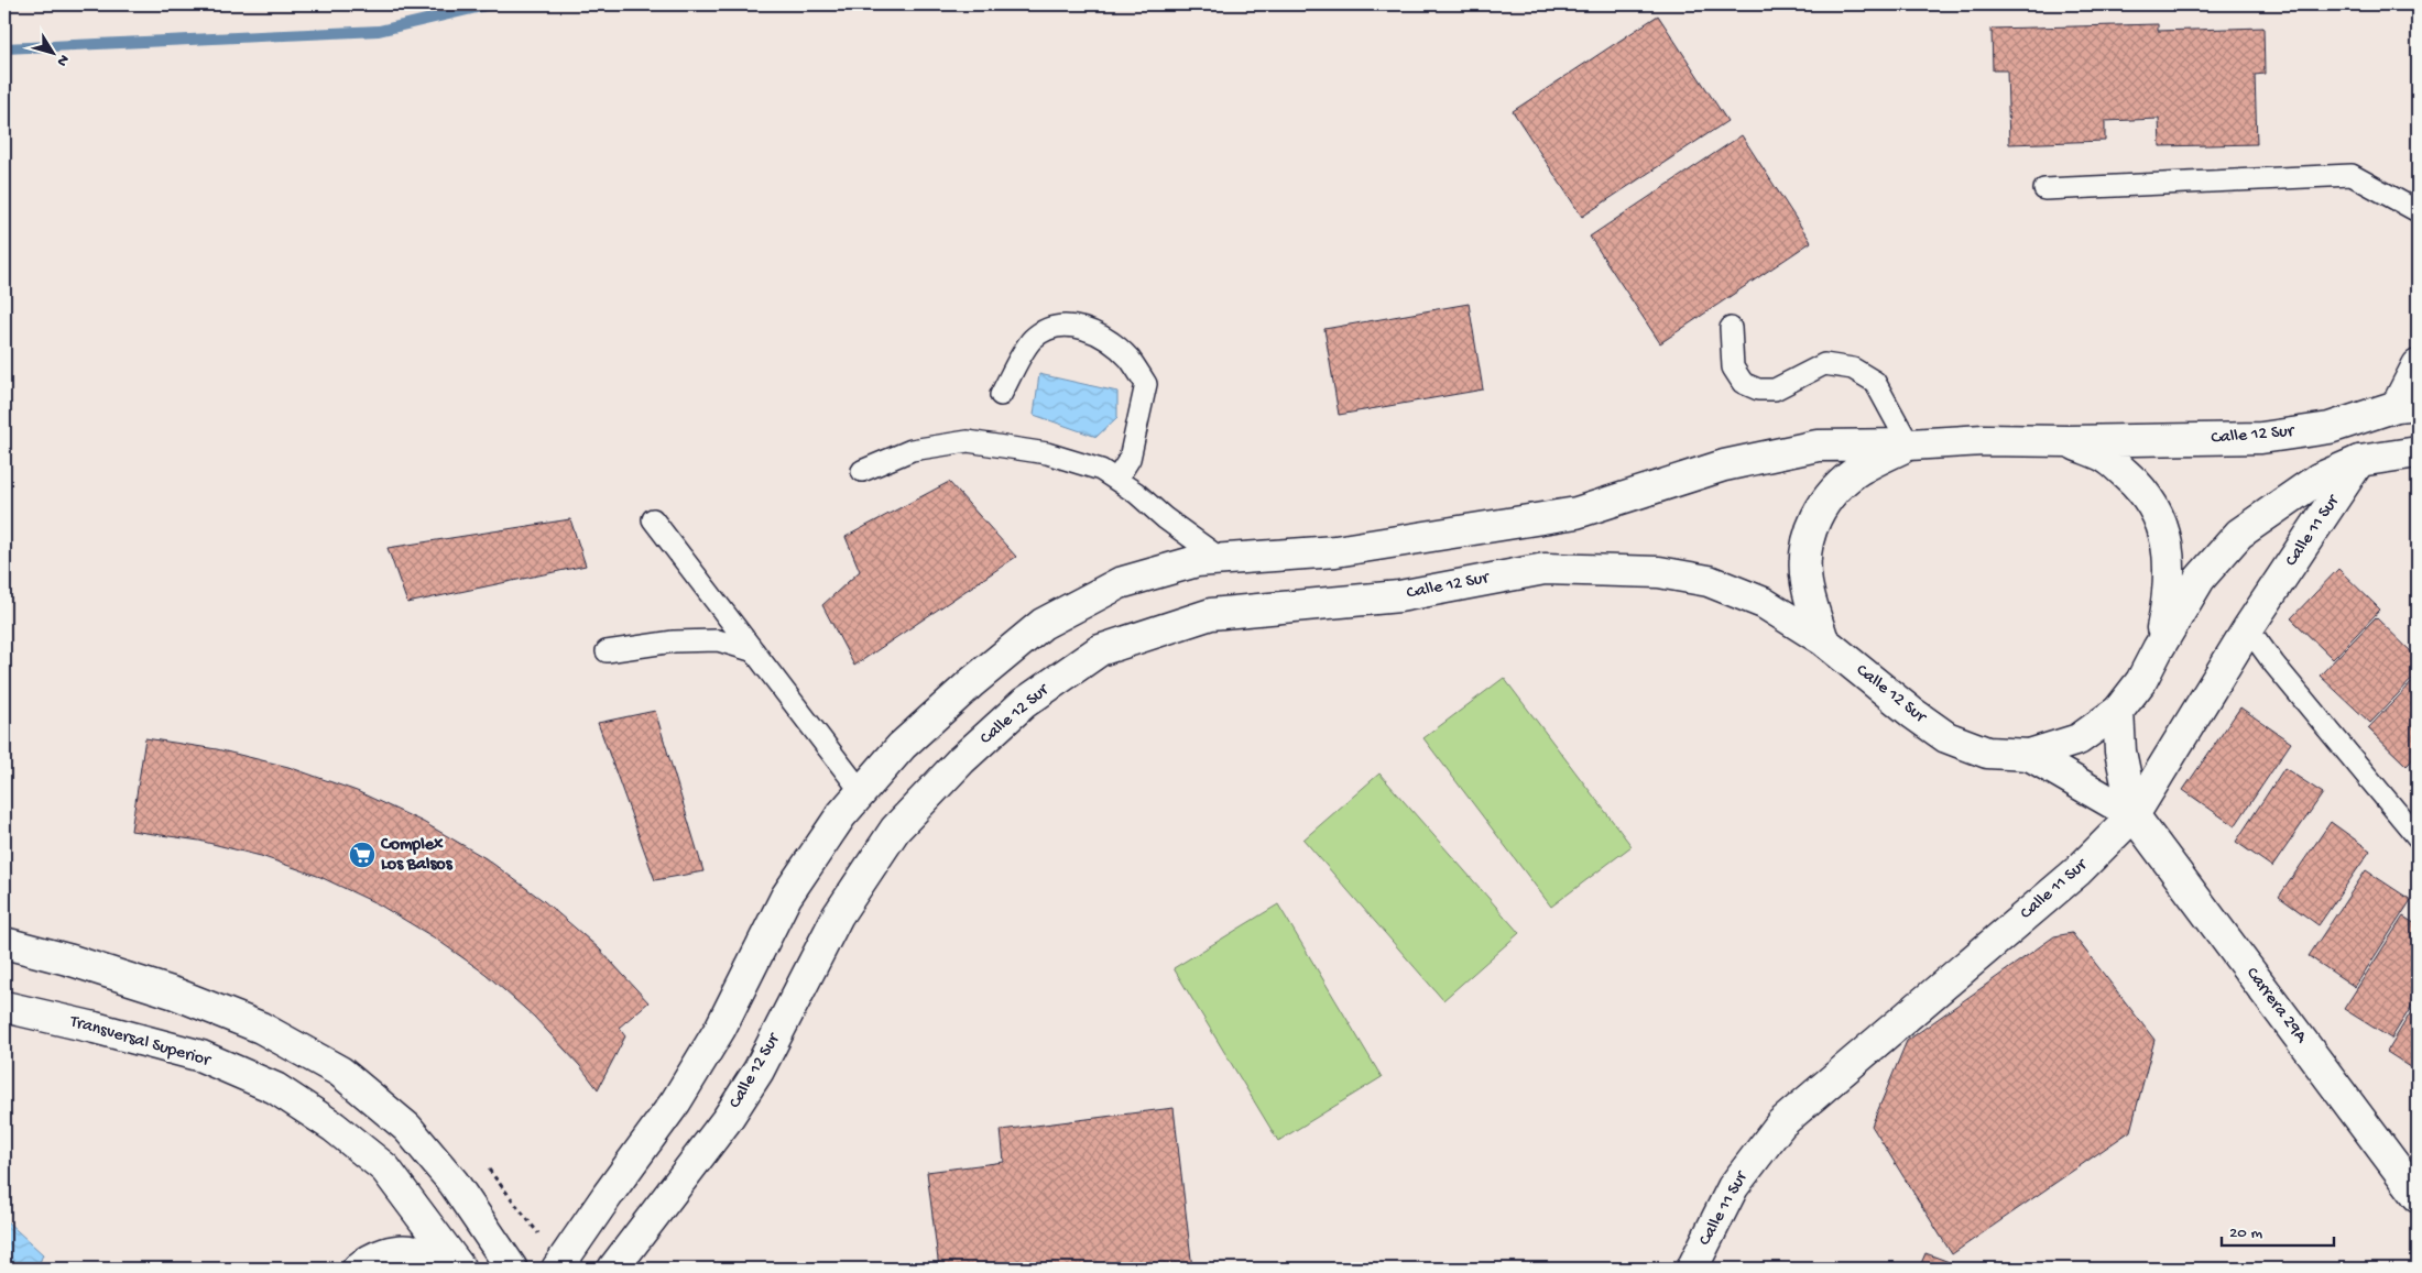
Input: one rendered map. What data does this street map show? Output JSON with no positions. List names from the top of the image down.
{
  "streets": {
    "main road": [
      "Calle 12 Sur",
      "Calle 11 Sur",
      "Carrera 29A",
      "Transversal Superior"
    ]
  },
  "crossings": [
    ["Calle 12 Sur", "Calle 11 Sur"],
    ["Calle 12 Sur", "Carrera 29A"],
    ["Calle 11 Sur", "Carrera 29A"]
  ],
  "places": {
    "supermarket": ["Complex Los Balsos"]
  },
  "scale_bar": "20 m",
  "north": "bottom right"
}
